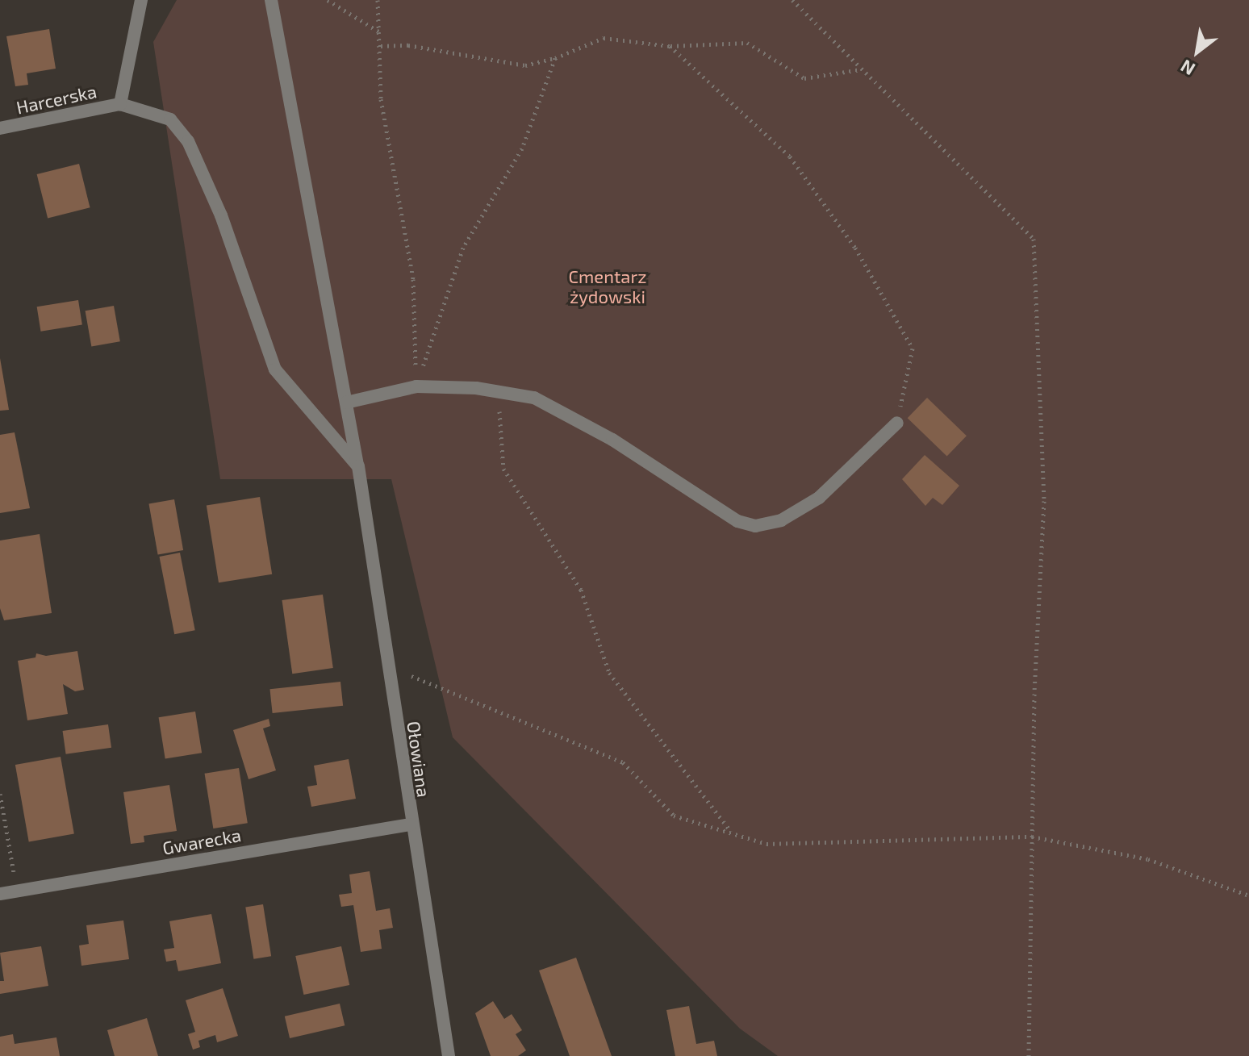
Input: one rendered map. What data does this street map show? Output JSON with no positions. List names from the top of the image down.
{
  "streets": {
    "street": ["Harcerska", "Ołowiana", "Gwarecka"]
  },
  "crossings": [
    ["Ołowiana", "Gwarecka"]
  ],
  "parks": ["Cmentarz żydowski"],
  "north": "bottom left"
}
